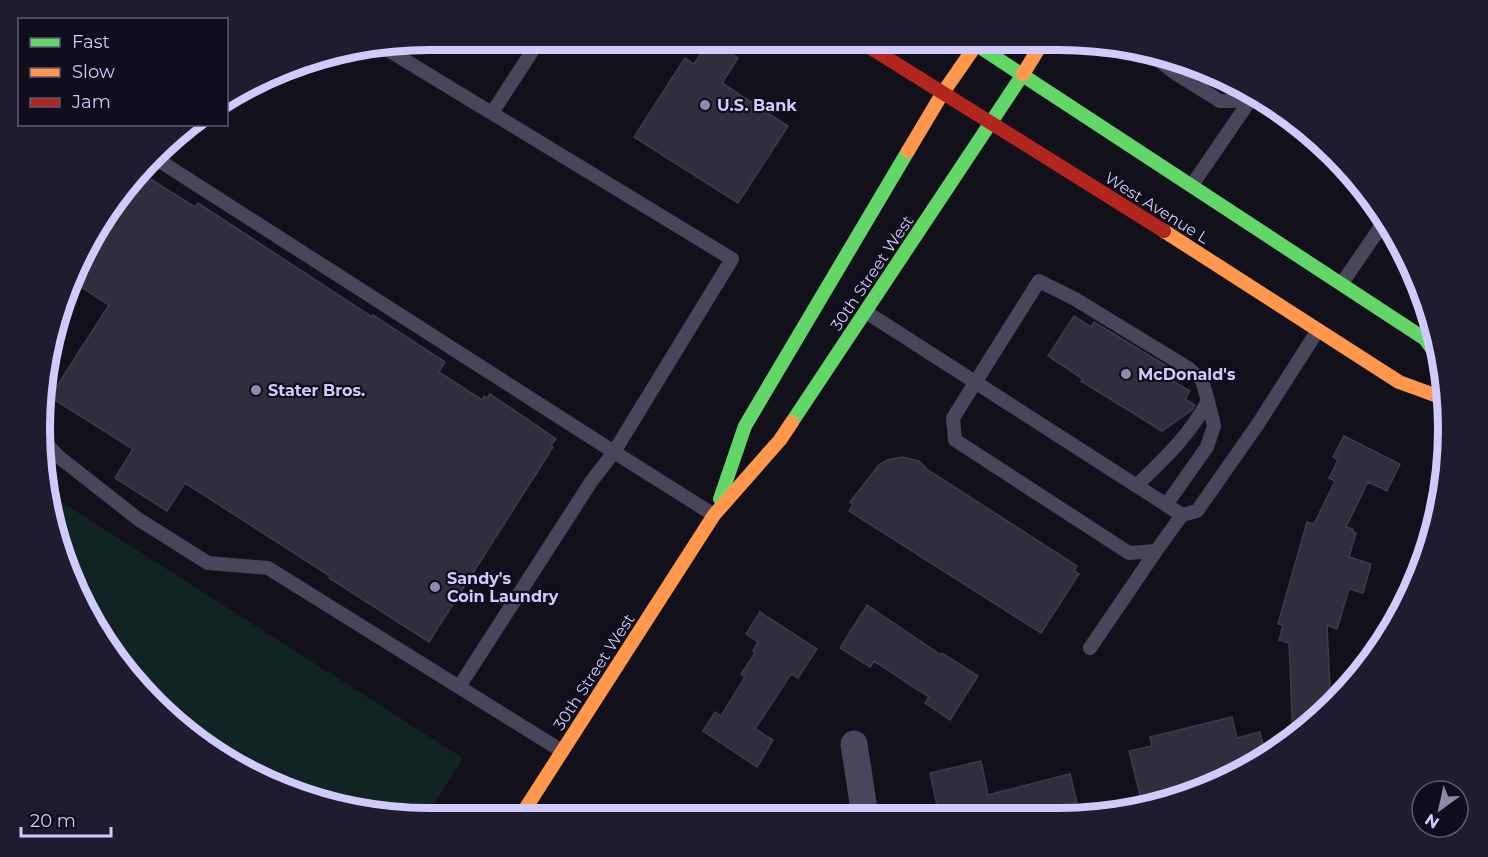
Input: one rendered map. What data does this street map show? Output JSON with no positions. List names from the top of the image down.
{
  "streets": {
    "main road": ["West Avenue L", "30th Street West"]
  },
  "crossings": [
    ["West Avenue L", "30th Street West"]
  ],
  "places": [
    "U.S. Bank",
    "McDonald's",
    "Stater Bros.",
    "Sandy's Coin Laundry"
  ],
  "legend": ["Fast", "Slow", "Jam"],
  "scale_bar": "20 m",
  "north": "bottom left"
}
